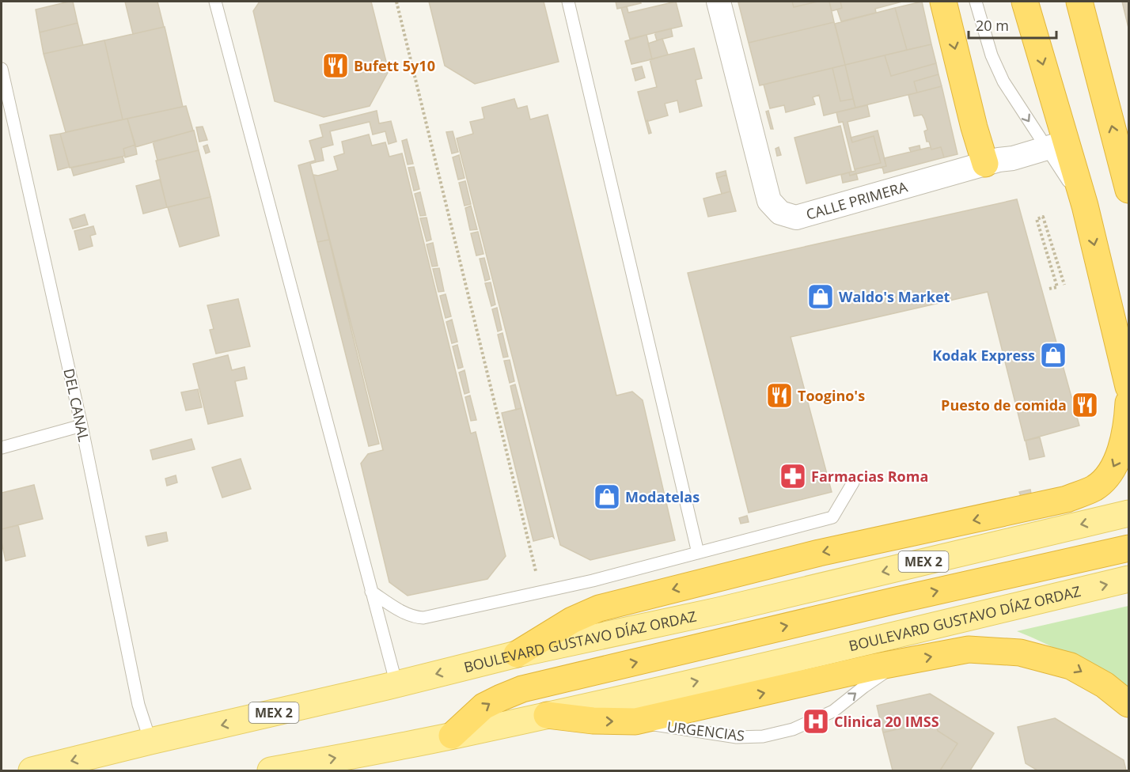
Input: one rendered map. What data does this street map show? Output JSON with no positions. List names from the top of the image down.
{
  "streets": {
    "main road": ["MEX 2", "BOULEVARD GUSTAVO DÍAZ ORDAZ"],
    "street": ["CALLE PRIMERA"],
    "lane": ["DEL CANAL", "URGENCIAS"]
  },
  "crossings": [
    ["DEL CANAL", "BOULEVARD GUSTAVO DÍAZ ORDAZ"]
  ],
  "one_way": ["URGENCIAS"],
  "places": {
    "restaurant": ["Bufett 5y10", "Toogino's", "Puesto de comida"],
    "shop": ["Waldo's Market", "Kodak Express", "Modatelas"],
    "pharmacy": ["Farmacias Roma"],
    "hospital": ["Clinica 20 IMSS"]
  },
  "scale_bar": "20 m"
}
